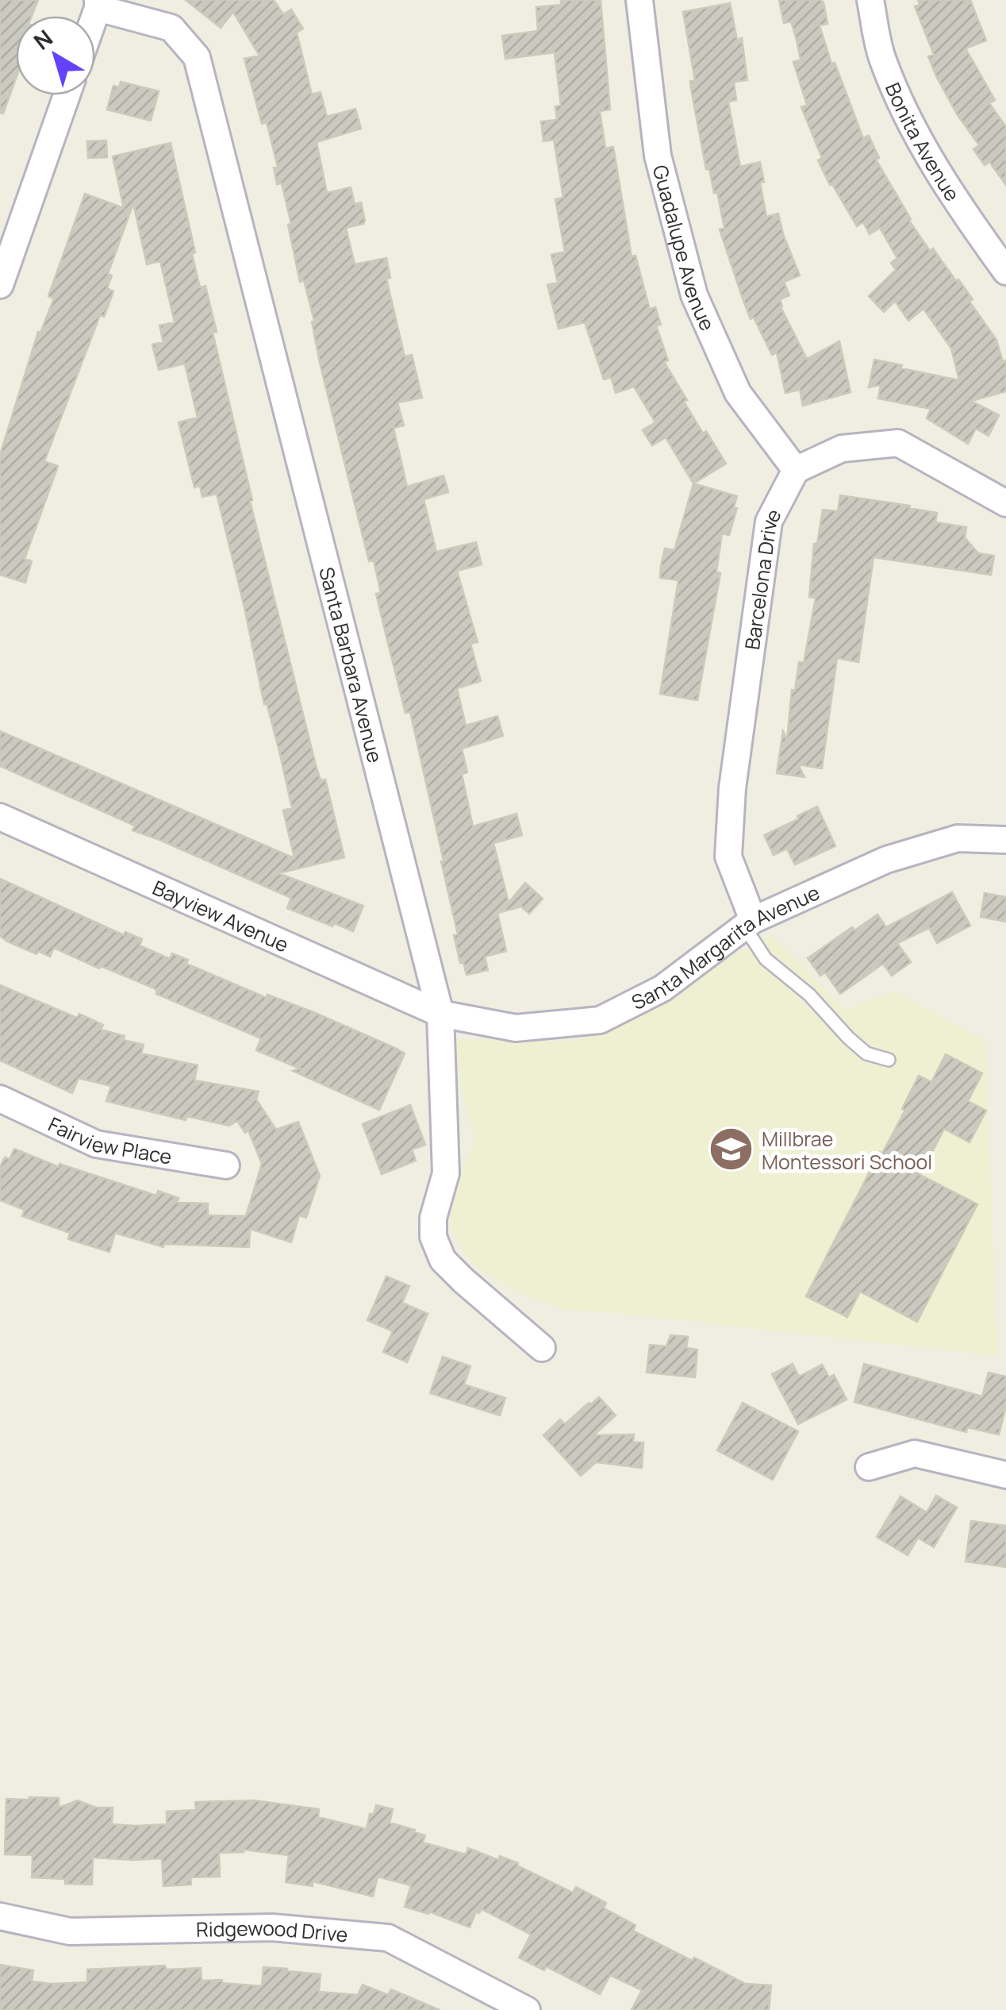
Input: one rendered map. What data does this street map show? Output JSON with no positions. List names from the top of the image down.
{
  "streets": {
    "street": [
      "Bonita Avenue",
      "Guadalupe Avenue",
      "Barcelona Drive",
      "Santa Barbara Avenue",
      "Bayview Avenue",
      "Santa Margarita Avenue",
      "Fairview Place",
      "Ridgewood Drive"
    ]
  },
  "crossings": [
    ["Guadalupe Avenue", "Barcelona Drive"],
    ["Barcelona Drive", "Santa Margarita Avenue"],
    ["Santa Barbara Avenue", "Bayview Avenue"],
    ["Santa Barbara Avenue", "Santa Margarita Avenue"],
    ["Bayview Avenue", "Santa Margarita Avenue"]
  ],
  "places": {
    "school or university": ["Millbrae Montessori School"]
  },
  "north": "top left"
}
